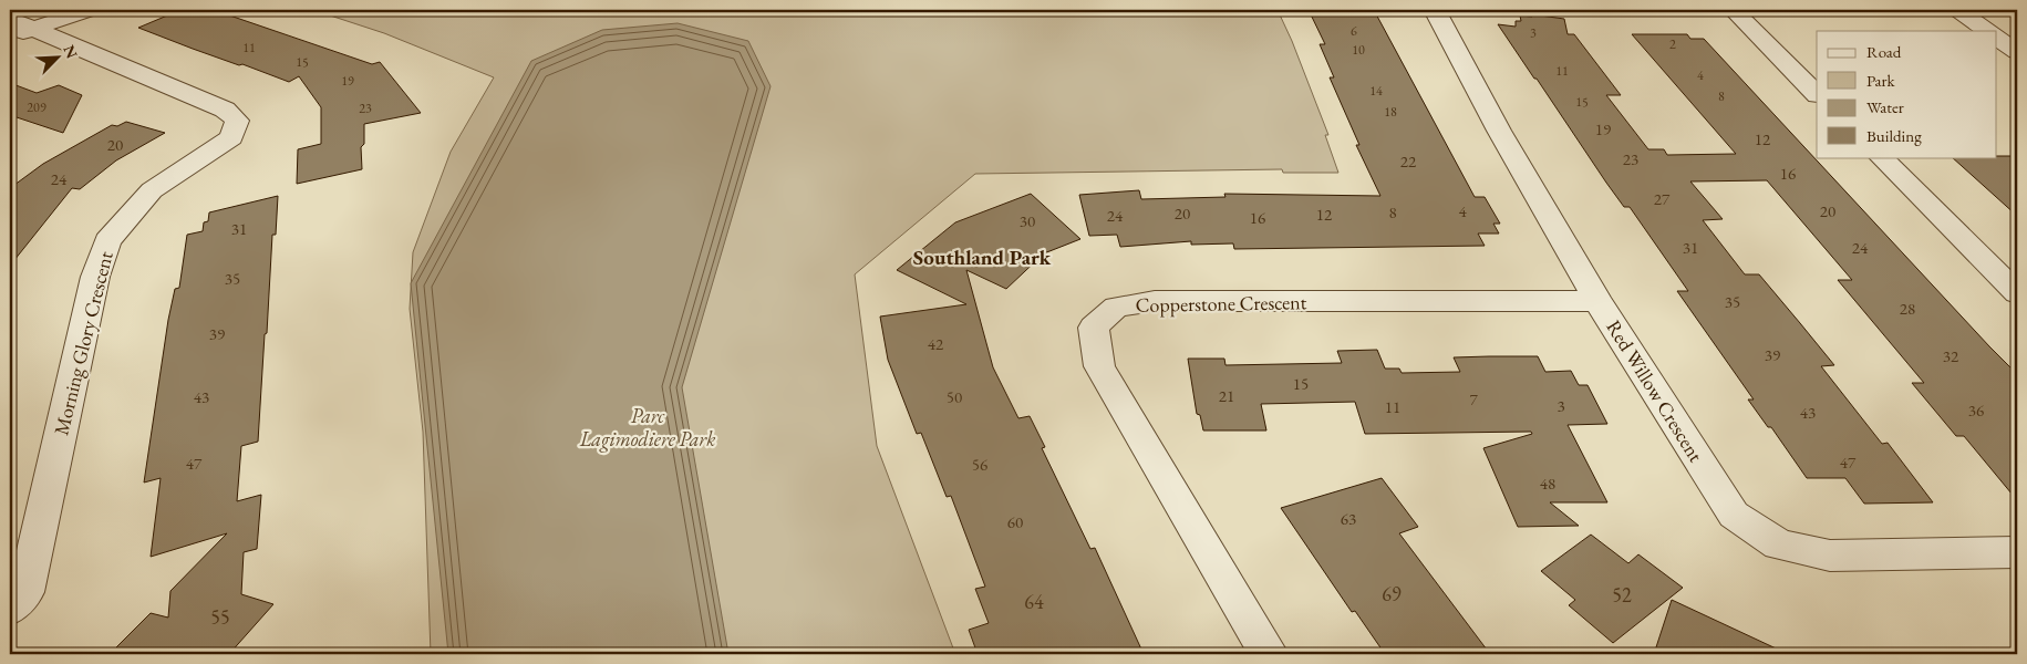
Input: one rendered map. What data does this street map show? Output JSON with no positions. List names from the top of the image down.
{
  "streets": {
    "street": ["Copperstone Crescent", "Morning Glory Crescent", "Red Willow Crescent"]
  },
  "crossings": [
    ["Copperstone Crescent", "Red Willow Crescent"]
  ],
  "districts": ["Southland Park"],
  "parks": ["Parc Lagimodiere Park"],
  "house_numbers": [
    "6",
    "3",
    "2",
    "11",
    "10",
    "15",
    "11",
    "4",
    "19",
    "14",
    "8",
    "15",
    "209",
    "23",
    "18",
    "19",
    "12",
    "20",
    "23",
    "22",
    "16",
    "24",
    "27",
    "4",
    "20",
    "8",
    "20",
    "12",
    "24",
    "16",
    "30",
    "31",
    "31",
    "24",
    "35",
    "35",
    "28",
    "39",
    "42",
    "39",
    "32",
    "15",
    "21",
    "43",
    "50",
    "7",
    "3",
    "11",
    "36",
    "43",
    "47",
    "47",
    "56",
    "48",
    "63",
    "60",
    "69",
    "52",
    "64",
    "55"
  ],
  "legend": [
    "Road",
    "Park",
    "Water",
    "Building"
  ],
  "north": "top right"
}
